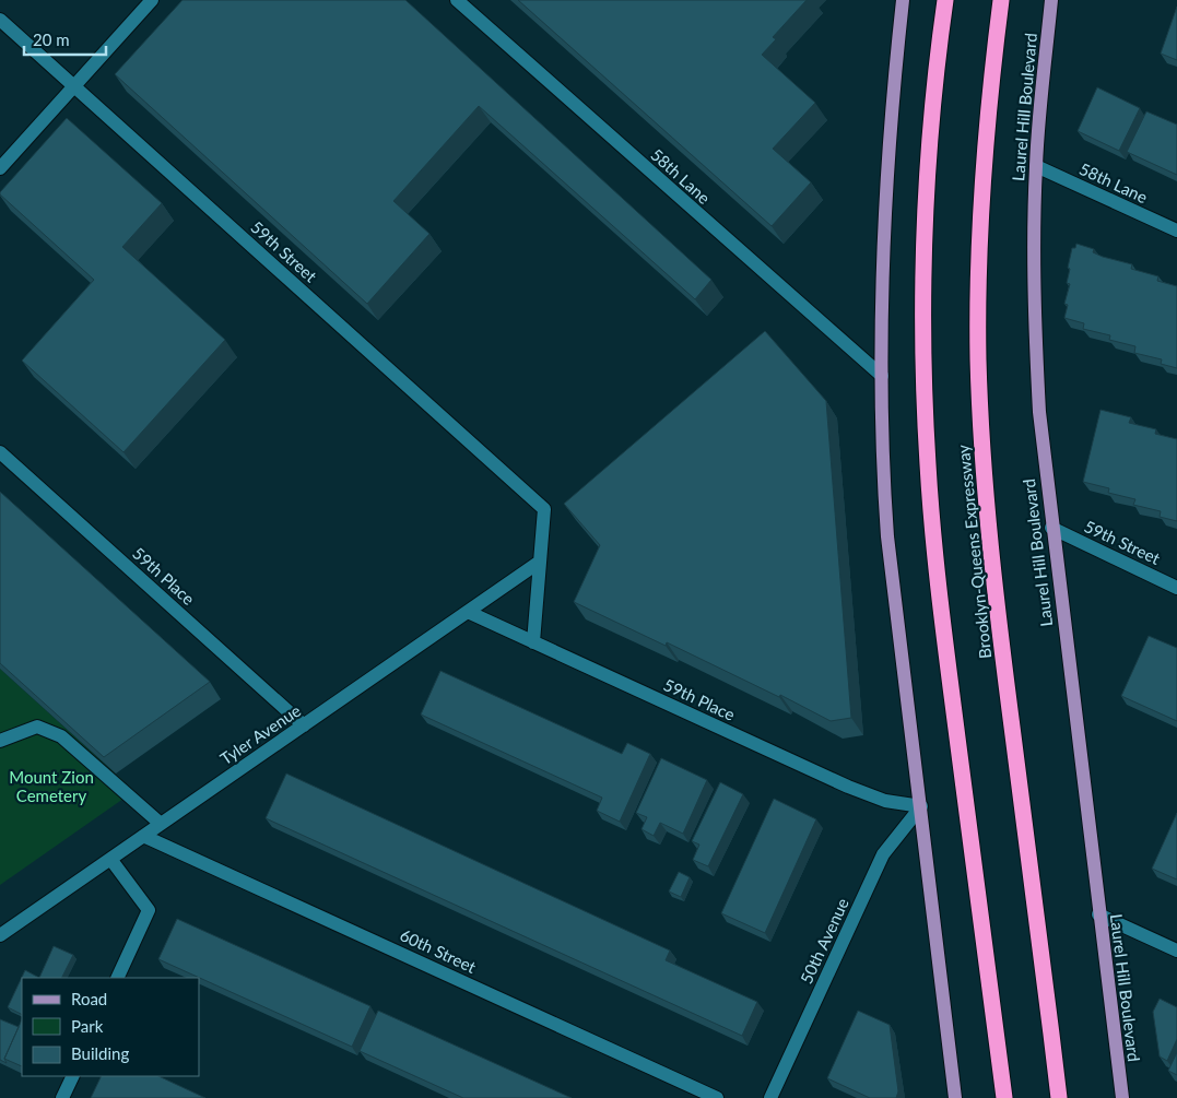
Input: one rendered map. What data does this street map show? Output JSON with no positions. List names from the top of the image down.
{
  "streets": {
    "highway": ["Brooklyn-Queens Expressway"],
    "main road": ["Laurel Hill Boulevard"],
    "street": [
      "58th Lane",
      "59th Street",
      "59th Place",
      "Tyler Avenue",
      "50th Avenue",
      "60th Street"
    ]
  },
  "crossings": [
    ["Laurel Hill Boulevard", "58th Lane"],
    ["Laurel Hill Boulevard", "59th Street"],
    ["59th Street", "Tyler Avenue"],
    ["59th Place", "Tyler Avenue"],
    ["59th Place", "50th Avenue"],
    ["Tyler Avenue", "60th Street"]
  ],
  "parks": ["Mount Zion Cemetery"],
  "legend": ["Road", "Park", "Building"],
  "scale_bar": "20 m"
}
